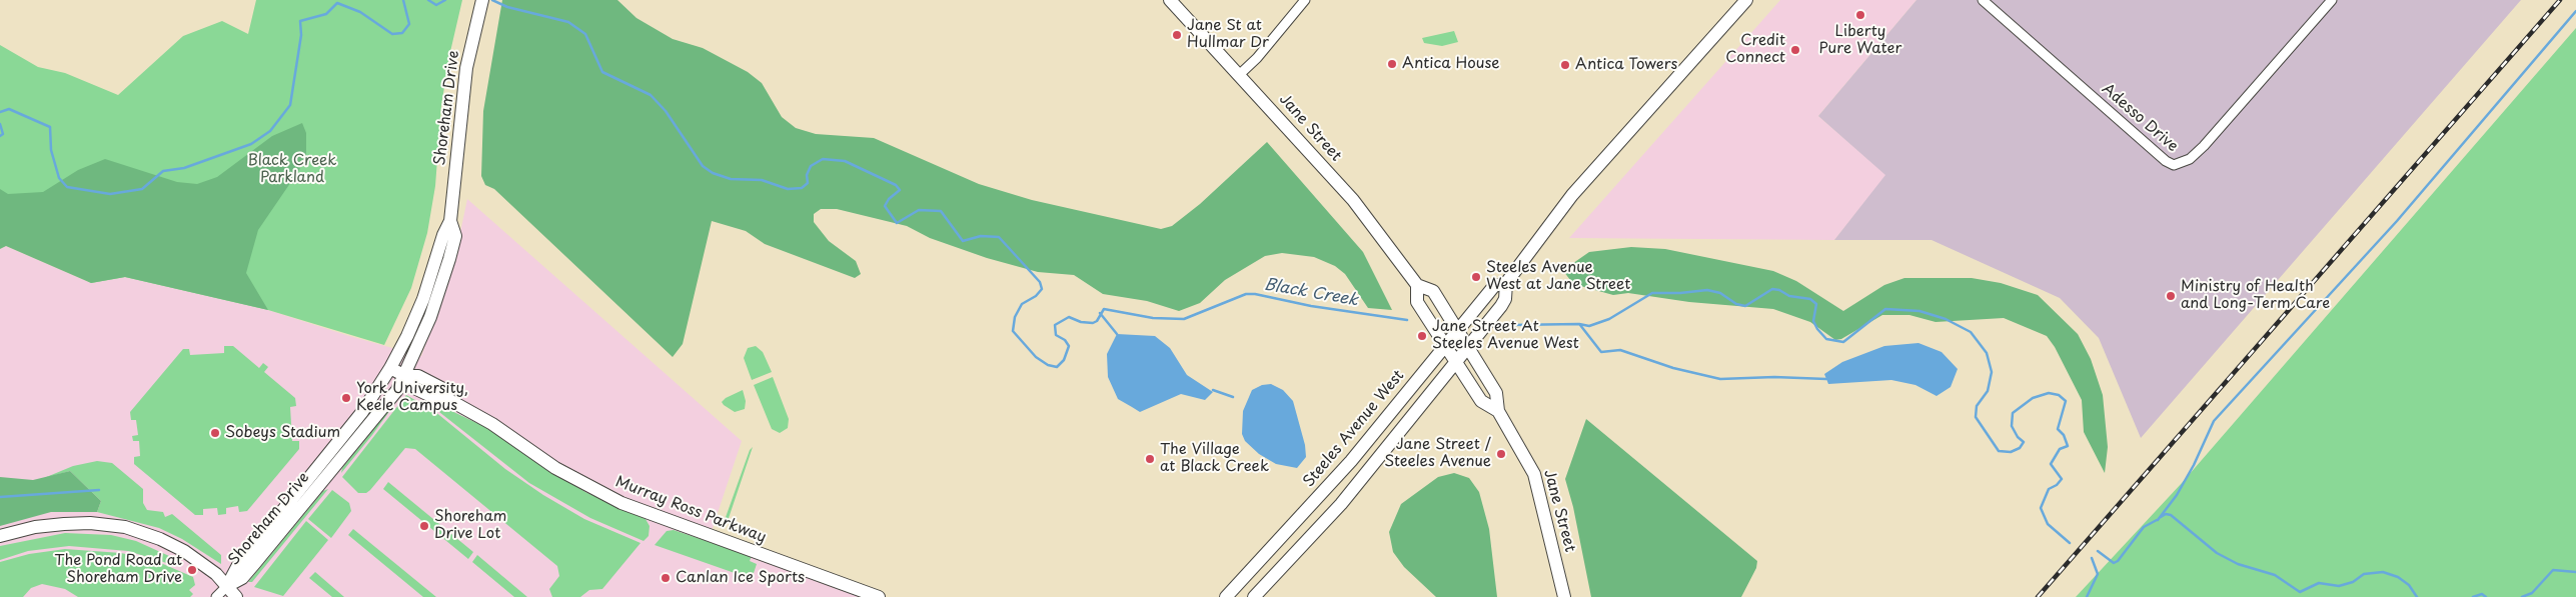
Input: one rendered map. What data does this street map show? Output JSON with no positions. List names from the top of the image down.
{
  "streets": {
    "main road": [
      "Shoreham Drive",
      "Jane Street",
      "Steeles Avenue West",
      "Murray Ross Parkway"
    ],
    "street": ["Adesso Drive"]
  },
  "crossings": [
    ["Shoreham Drive", "Murray Ross Parkway"],
    ["Jane Street", "Steeles Avenue West"]
  ],
  "water": ["Black Creek"],
  "parks": ["Black Creek Parkland"],
  "places": [
    "Liberty Pure Water",
    "Jane St at Hullmar Dr",
    "Credit Connect",
    "Antica House",
    "Antica Towers",
    "Steeles Avenue West at Jane Street",
    "Ministry of Health and Long-Term Care",
    "Jane Street At Steeles Avenue West",
    "York University, Keele Campus",
    "Sobeys Stadium",
    "Jane Street / Steeles Avenue",
    "The Village at Black Creek",
    "Shoreham Drive Lot",
    "The Pond Road at Shoreham Drive",
    "Canlan Ice Sports"
  ]
}
